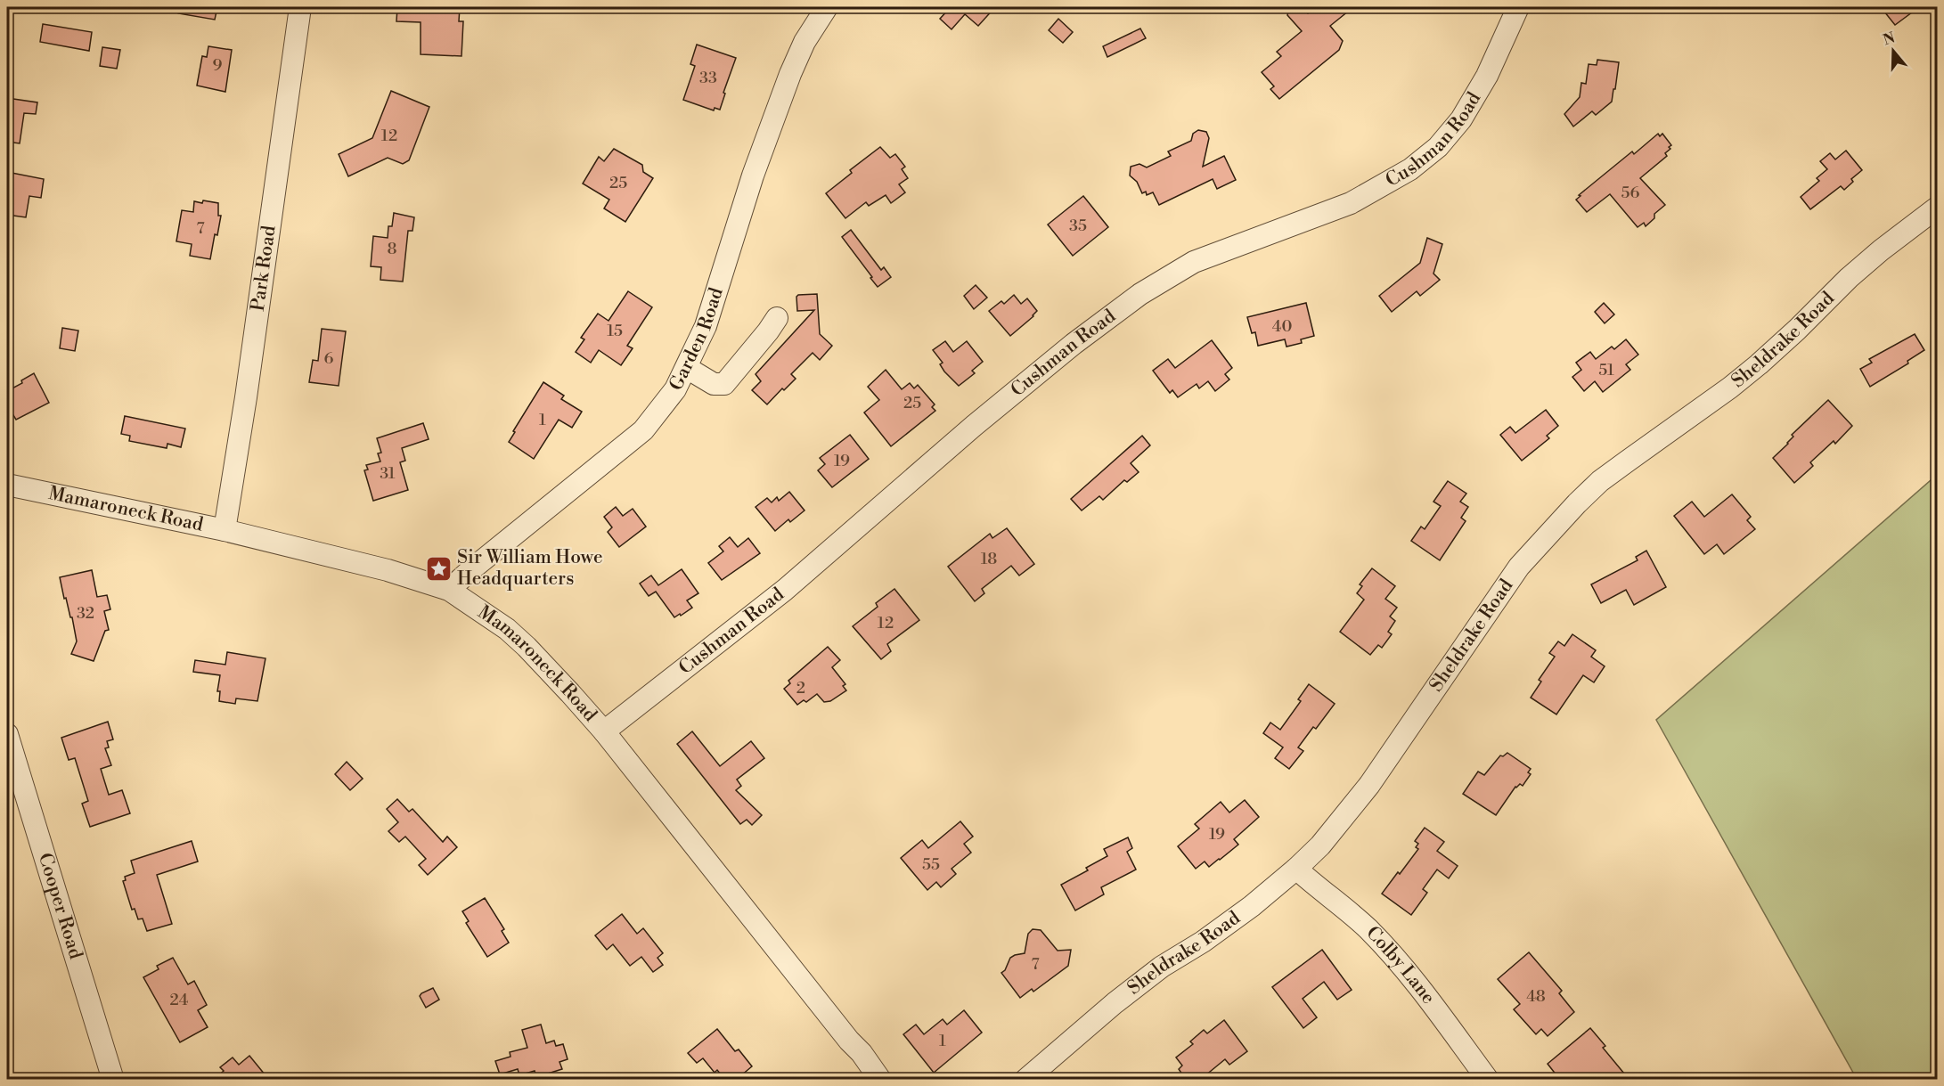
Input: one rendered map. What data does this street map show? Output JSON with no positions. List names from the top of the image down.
{
  "streets": {
    "street": [
      "Cushman Road",
      "Park Road",
      "Garden Road",
      "Sheldrake Road",
      "Mamaroneck Road",
      "Cooper Road",
      "Colby Lane"
    ]
  },
  "crossings": [
    ["Cushman Road", "Mamaroneck Road"],
    ["Park Road", "Mamaroneck Road"],
    ["Garden Road", "Mamaroneck Road"],
    ["Sheldrake Road", "Colby Lane"]
  ],
  "places": {
    "place": ["Sir William Howe Headquarters"]
  },
  "house_numbers": [
    "9",
    "33",
    "12",
    "25",
    "56",
    "35",
    "7",
    "8",
    "40",
    "15",
    "6",
    "51",
    "25",
    "1",
    "19",
    "31",
    "18",
    "32",
    "12",
    "2",
    "19",
    "55",
    "7",
    "48",
    "24",
    "1"
  ],
  "north": "top"
}
